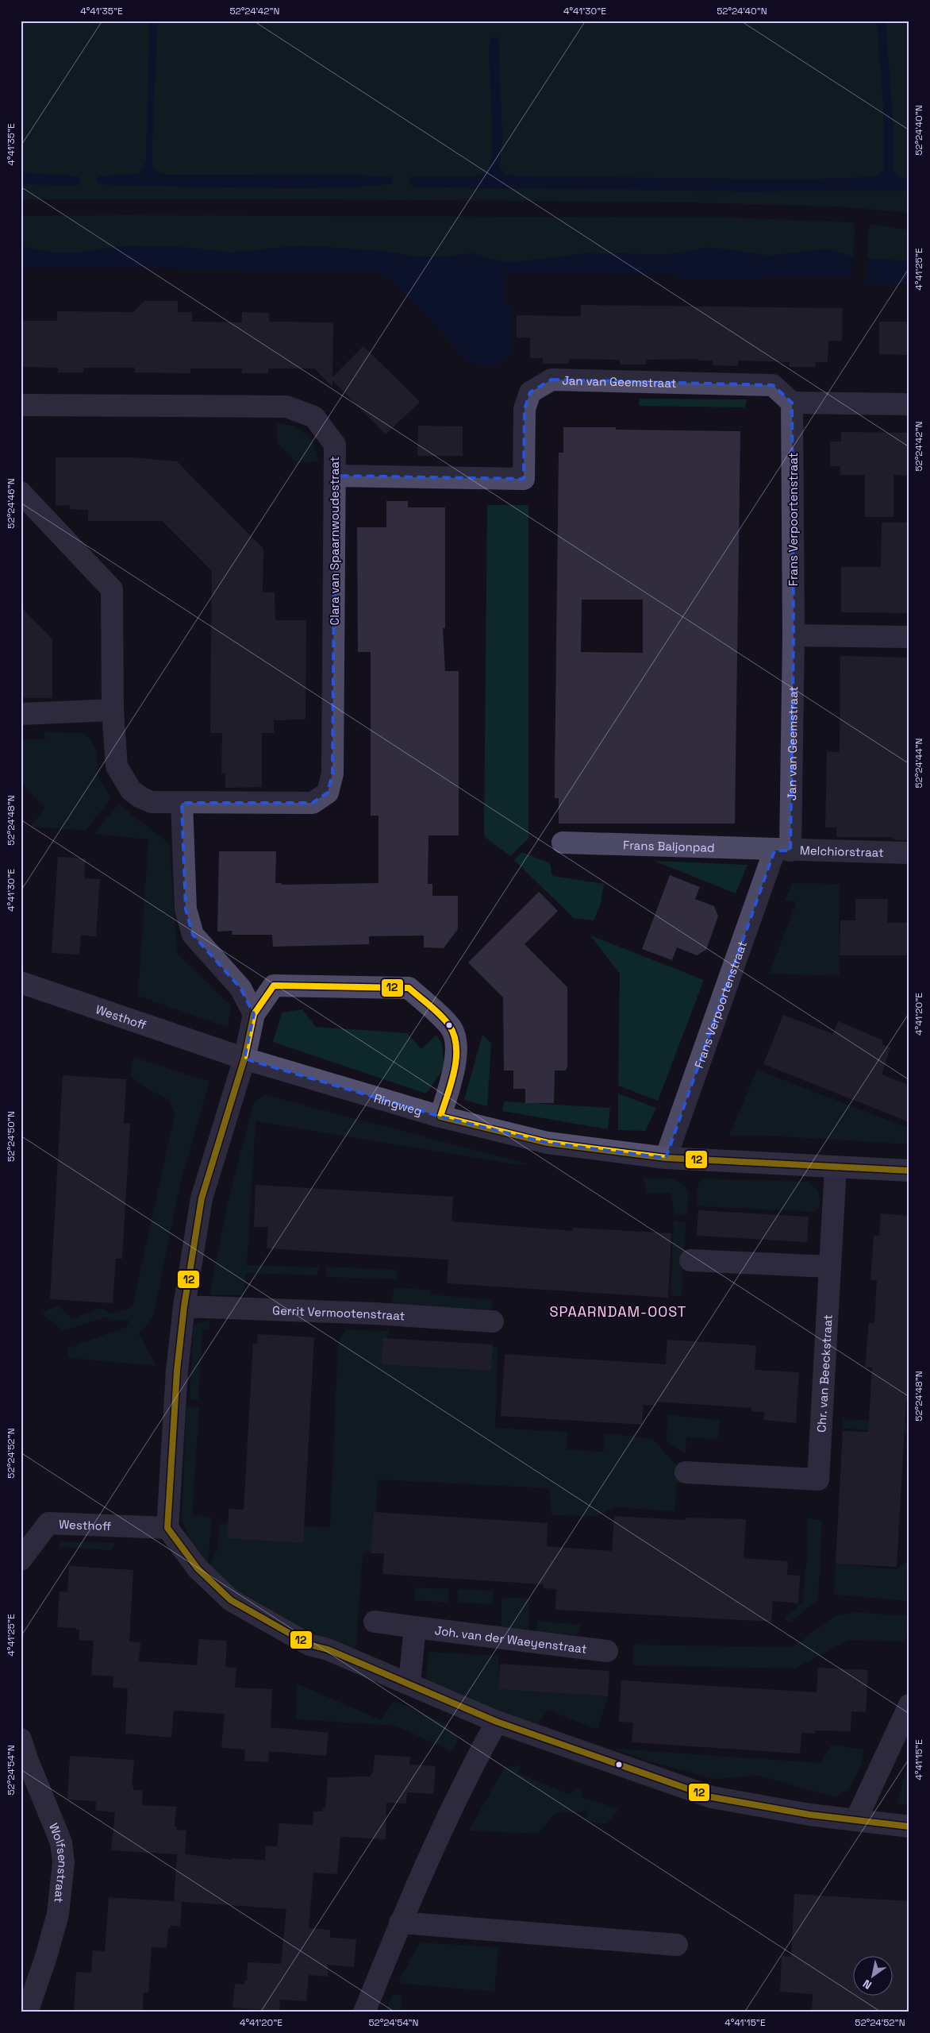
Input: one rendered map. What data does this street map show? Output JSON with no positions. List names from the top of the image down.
{
  "streets": {
    "street": [
      "Jan van Geemstraat",
      "Frans Verpoortenstraat",
      "Clara van Spaarnwoudestraat",
      "Frans Baljonpad",
      "Melchiorstraat",
      "Westhoff",
      "Ringweg",
      "Gerrit Vermootenstraat",
      "Chr. van Beeckstraat",
      "Joh. van der Waeyenstraat",
      "Wolfsenstraat"
    ]
  },
  "crossings": [
    ["Jan van Geemstraat", "Frans Verpoortenstraat"],
    ["Jan van Geemstraat", "Clara van Spaarnwoudestraat"],
    ["Jan van Geemstraat", "Frans Baljonpad"],
    ["Jan van Geemstraat", "Melchiorstraat"],
    ["Frans Verpoortenstraat", "Frans Baljonpad"],
    ["Frans Verpoortenstraat", "Melchiorstraat"],
    ["Frans Verpoortenstraat", "Ringweg"],
    ["Frans Baljonpad", "Melchiorstraat"],
    ["Westhoff", "Ringweg"],
    ["Ringweg", "Chr. van Beeckstraat"]
  ],
  "districts": ["SPAARNDAM-OOST"],
  "lines": ["transit line 12"],
  "north": "bottom left",
  "coordinates": [
    "4°41'35\"E",
    "52°24'42\"N",
    "4°41'30\"E",
    "52°24'40\"N",
    "4°41'25\"E",
    "52°24'46\"N",
    "52°24'44\"N",
    "52°24'48\"N",
    "4°41'20\"E",
    "52°24'50\"N",
    "52°24'52\"N",
    "4°41'15\"E",
    "52°24'54\"N"
  ]
}
